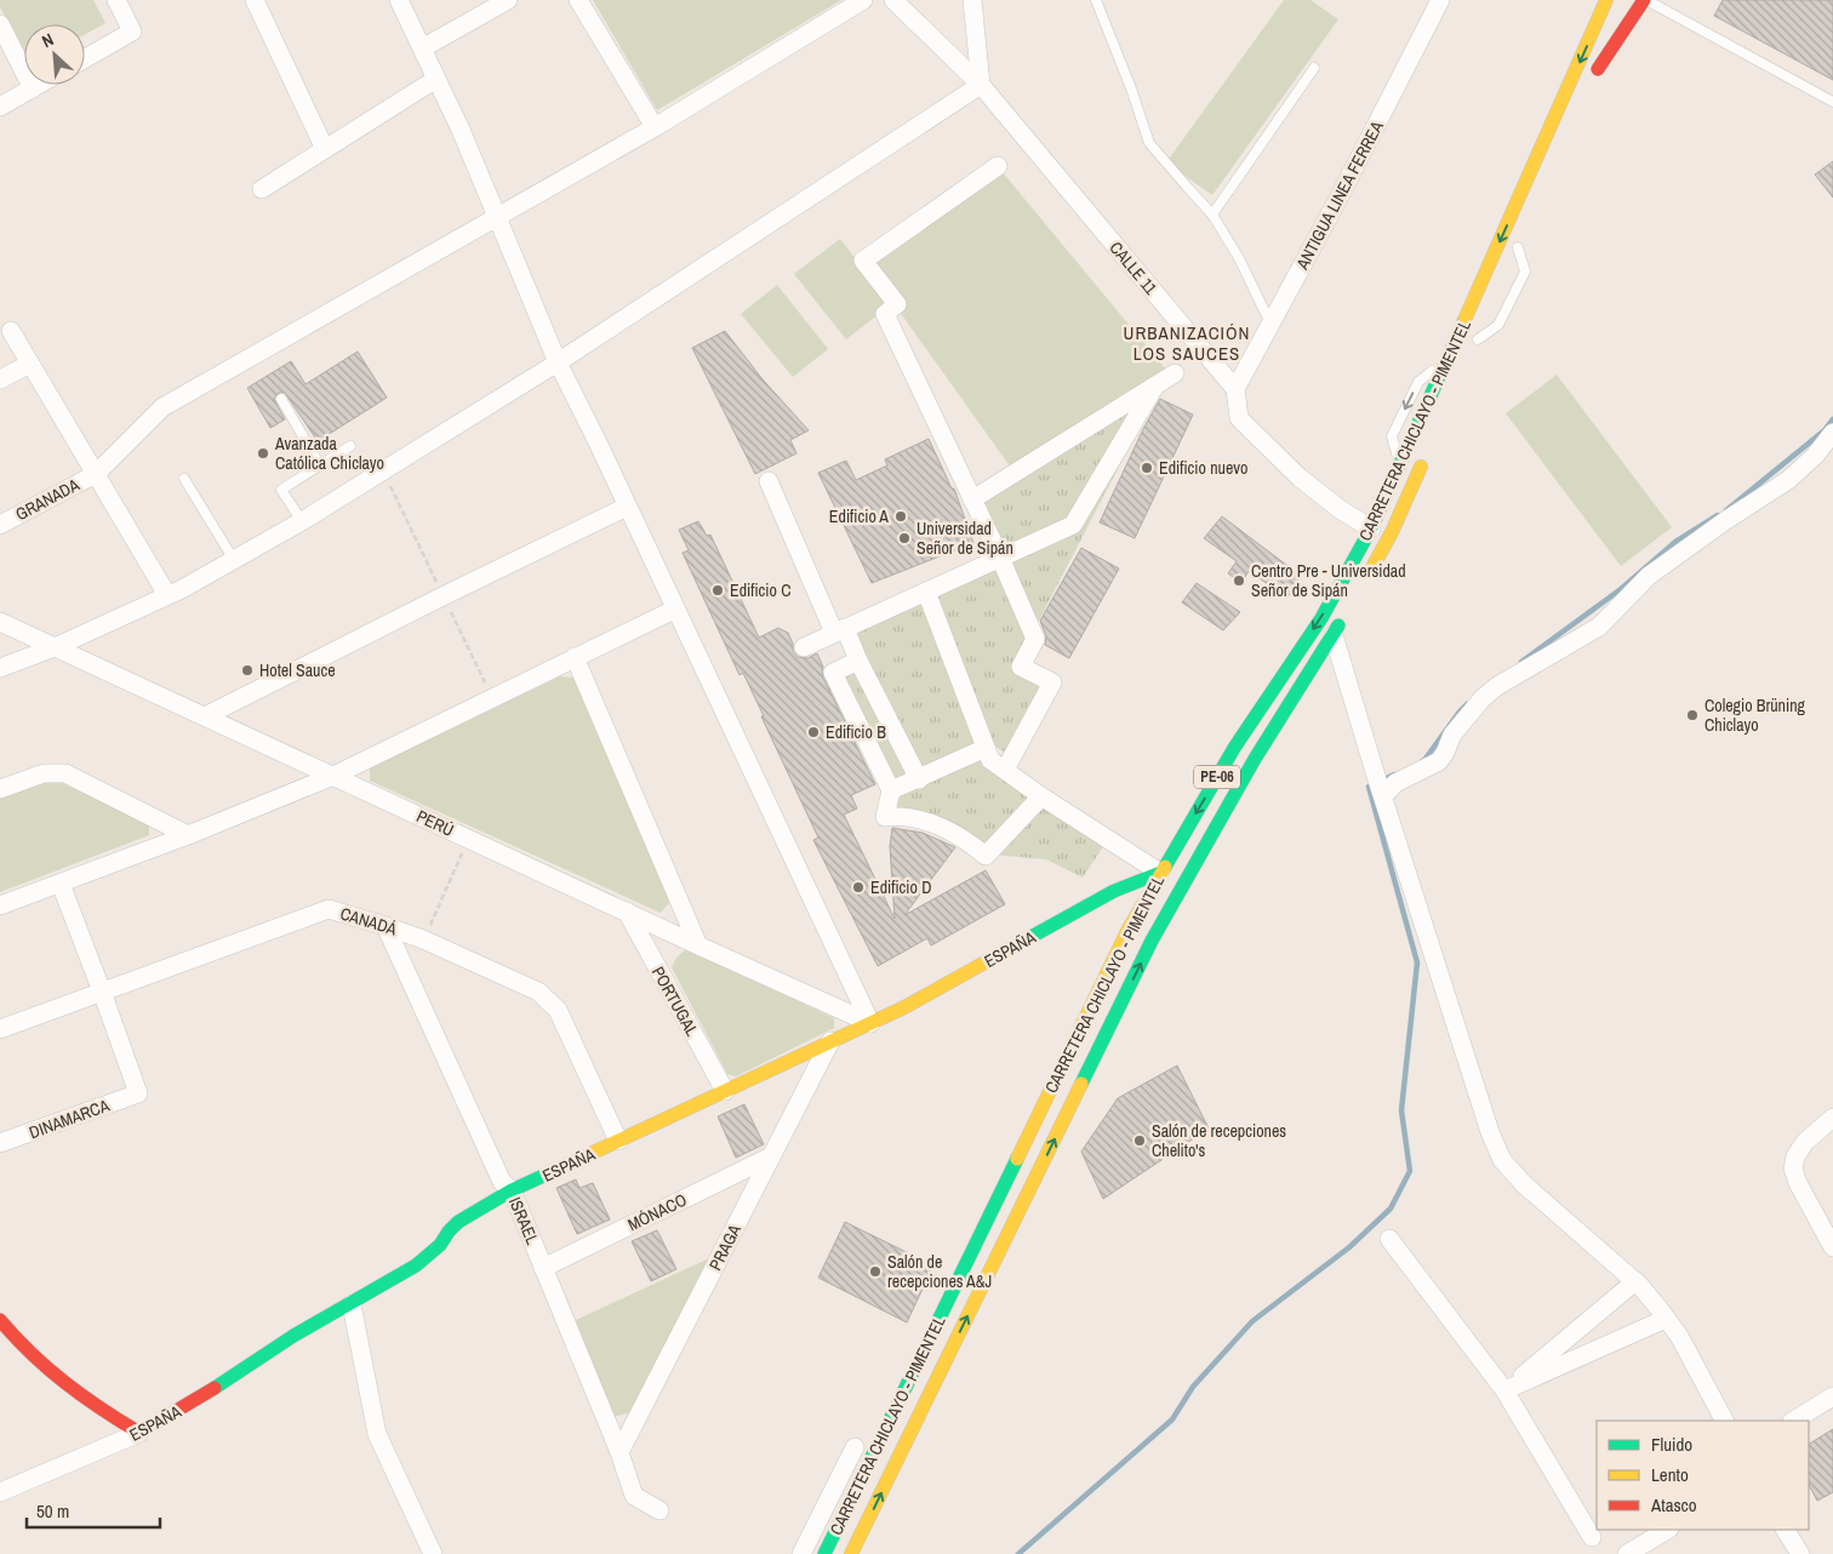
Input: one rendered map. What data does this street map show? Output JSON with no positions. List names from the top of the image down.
{
  "streets": {
    "main road": ["CARRETERA CHICLAYO - PIMENTEL", "PE-06", "ESPAÑA"],
    "street": [
      "ANTIGUA LINEA FERREA",
      "CALLE 11",
      "GRANADA",
      "PERÚ",
      "CANADÁ",
      "PORTUGAL",
      "DINAMARCA",
      "MÓNACO",
      "ISRAEL",
      "PRAGA"
    ]
  },
  "crossings": [
    ["ANTIGUA LINEA FERREA", "CALLE 11"],
    ["CARRETERA CHICLAYO - PIMENTEL", "ESPAÑA"],
    ["PERÚ", "ESPAÑA"],
    ["PERÚ", "PORTUGAL"],
    ["CANADÁ", "ESPAÑA"],
    ["CANADÁ", "DINAMARCA"],
    ["CANADÁ", "ISRAEL"],
    ["ESPAÑA", "PORTUGAL"],
    ["ESPAÑA", "ISRAEL"],
    ["ESPAÑA", "PRAGA"],
    ["MÓNACO", "ISRAEL"],
    ["MÓNACO", "PRAGA"],
    ["ISRAEL", "PRAGA"]
  ],
  "districts": ["URBANIZACIÓN LOS SAUCES"],
  "places": [
    "Avanzada Católica Chiclayo",
    "Edificio nuevo",
    "Edificio A",
    "Universidad Señor de Sipán",
    "Centro Pre - Universidad Señor de Sipán",
    "Edificio C",
    "Hotel Sauce",
    "Colegio Brüning Chiclayo",
    "Edificio B",
    "Edificio D",
    "Salón de recepciones Chelito's",
    "Salón de recepciones A&J"
  ],
  "legend": ["Fluido", "Lento", "Atasco"],
  "scale_bar": "50 m",
  "north": "top left"
}
